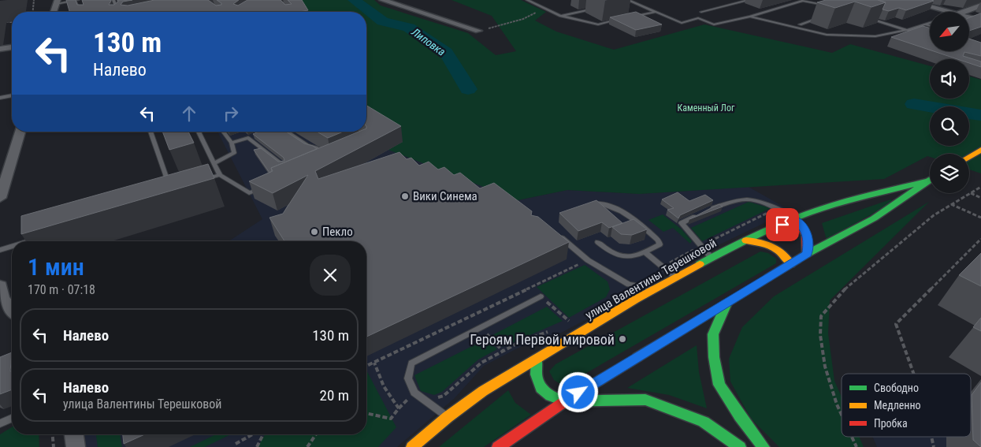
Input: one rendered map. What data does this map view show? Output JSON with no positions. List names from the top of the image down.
{
  "streets": {
    "main road": ["улица Валентины Терешковой"]
  },
  "water": ["Липовка"],
  "parks": ["Каменный Лог"],
  "places": ["Вики Синема", "Пекло", "Героям Первой мировой"],
  "legend": ["Свободно", "Медленно", "Пробка"],
  "north": "bottom left",
  "page": {
    "turn": ["130 m", "Налево"],
    "heading": ["1 мин", "170 m · 07:18"],
    "list": [
      {
        "name": "Налево",
        "value": "130 m"
      },
      {
        "name": "Налево",
        "note": "улица Валентины Терешковой",
        "value": "20 m"
      }
    ]
  }
}
